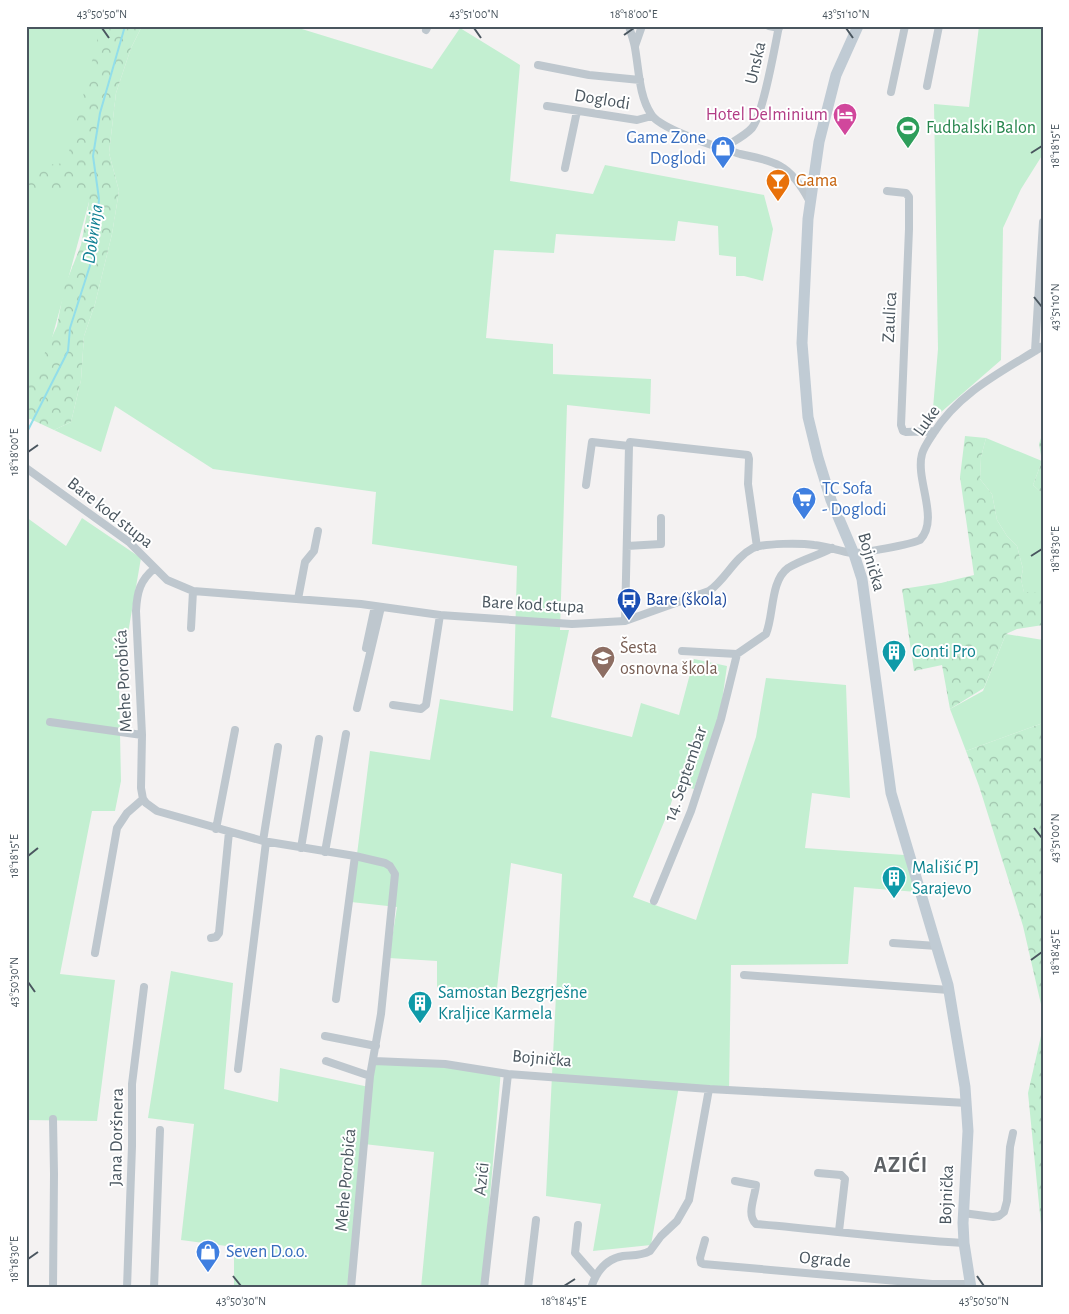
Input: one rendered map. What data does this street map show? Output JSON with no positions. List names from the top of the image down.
{
  "streets": {
    "main road": ["Bojnička"],
    "street": [
      "Unska",
      "Doglodi",
      "Zaulica",
      "Luke",
      "Bare kod stupa",
      "Mehe Porobića",
      "14. Septembar",
      "Jana Doršnera",
      "Azići",
      "Ograde"
    ]
  },
  "crossings": [
    ["Unska", "Doglodi"],
    ["Doglodi", "Bojnička"],
    ["Zaulica", "Luke"],
    ["Luke", "Bare kod stupa"],
    ["Luke", "Bojnička"],
    ["Bare kod stupa", "Bojnička"],
    ["Bare kod stupa", "Mehe Porobića"],
    ["Bojnička", "Mehe Porobića"],
    ["Bojnička", "Azići"],
    ["Bojnička", "Ograde"]
  ],
  "districts": ["AZIĆI"],
  "water": ["Dobrinja"],
  "places": {
    "hotel": ["Hotel Delminium"],
    "sports": ["Fudbalski Balon"],
    "shop": ["Game Zone Doglodi", "Seven D.o.o."],
    "bar": ["Gama"],
    "supermarket": ["TC Sofa - Doglodi"],
    "bus stop": ["Bare (škola)"],
    "building": ["Conti Pro", "Mališić PJ Sarajevo", "Samostan Bezgrješne Kraljice Karmela"],
    "school or university": ["Šesta osnovna škola"]
  },
  "coordinates": [
    "43°50'50\"N",
    "43°51'00\"N",
    "18°18'00\"E",
    "43°51'10\"N",
    "18°18'15\"E",
    "18°18'30\"E",
    "18°18'45\"E",
    "43°50'30\"N"
  ]
}
